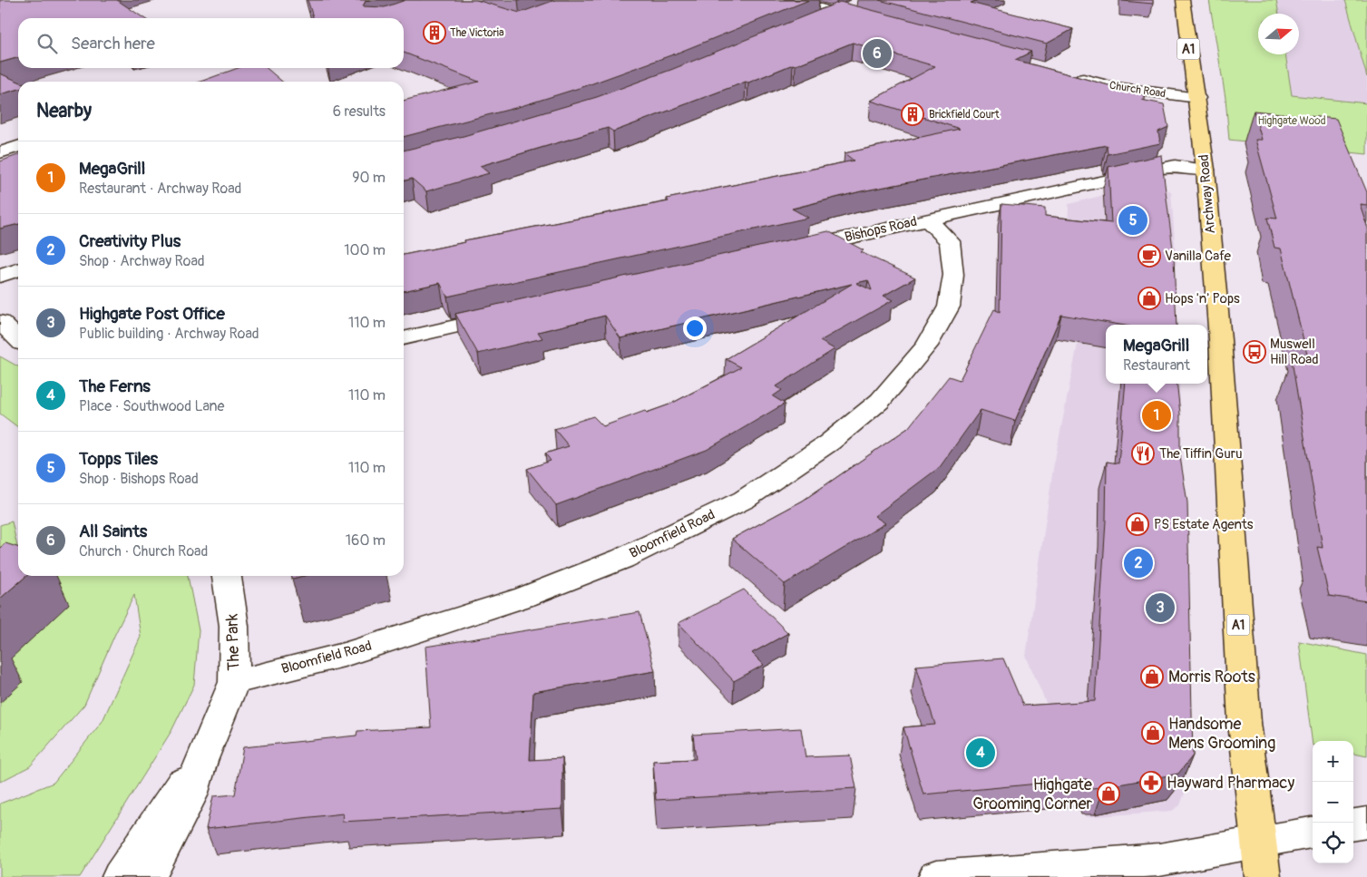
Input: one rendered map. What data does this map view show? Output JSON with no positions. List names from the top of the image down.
{
  "streets": {
    "highway": ["A1", "Archway Road"],
    "street": [
      "Church Road",
      "Bishops Road",
      "Bloomfield Road",
      "The Park"
    ]
  },
  "crossings": [
    ["Church Road", "Archway Road"],
    ["Archway Road", "Bishops Road"],
    ["Bishops Road", "Bloomfield Road"],
    ["Bloomfield Road", "The Park"]
  ],
  "parks": ["Highgate Wood"],
  "places": {
    "building": ["The Victoria", "Brickfield Court"],
    "cafe": ["Vanilla Cafe"],
    "shop": [
      "Hops 'n' Pops",
      "PS Estate Agents",
      "Morris Roots",
      "Handsome Mens Grooming",
      "Highgate Grooming Corner"
    ],
    "bus stop": ["Muswell Hill Road"],
    "restaurant": ["The Tiffin Guru"],
    "pharmacy": ["Hayward Pharmacy"]
  },
  "north": "right",
  "page": {
    "search": "Search here",
    "pins": [
      "6",
      "5",
      "1",
      "2",
      "3",
      "4"
    ],
    "heading": ["Nearby", "6 results"],
    "list": [
      {
        "mark": "1",
        "name": "MegaGrill",
        "note": "Restaurant · Archway Road",
        "value": "90 m"
      },
      {
        "mark": "2",
        "name": "Creativity Plus",
        "note": "Shop · Archway Road",
        "value": "100 m"
      },
      {
        "mark": "3",
        "name": "Highgate Post Office",
        "note": "Public building · Archway Road",
        "value": "110 m"
      },
      {
        "mark": "4",
        "name": "The Ferns",
        "note": "Place · Southwood Lane",
        "value": "110 m"
      },
      {
        "mark": "5",
        "name": "Topps Tiles",
        "note": "Shop · Bishops Road",
        "value": "110 m"
      },
      {
        "mark": "6",
        "name": "All Saints",
        "note": "Church · Church Road",
        "value": "160 m"
      }
    ],
    "popup": ["MegaGrill", "Restaurant"],
    "map_buttons": ["+", "−"]
  }
}
